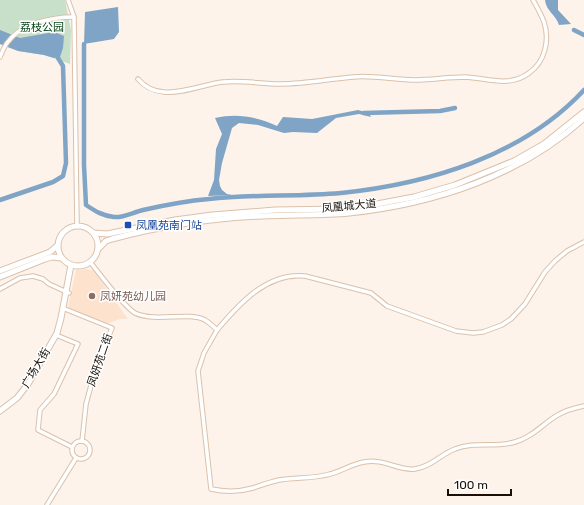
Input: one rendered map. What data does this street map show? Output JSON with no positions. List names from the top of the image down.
{
  "streets": {
    "main road": ["凤凰城大道", "广场大街"],
    "street": ["凤妍苑二街"]
  },
  "crossings": [
    ["凤凰城大道", "广场大街"],
    ["凤妍苑二街", "广场大街"]
  ],
  "parks": ["荔枝公园"],
  "places": {
    "transit": ["凤凰苑南门站"],
    "other": ["凤妍苑幼儿园"]
  },
  "scale_bar": "100 m"
}
